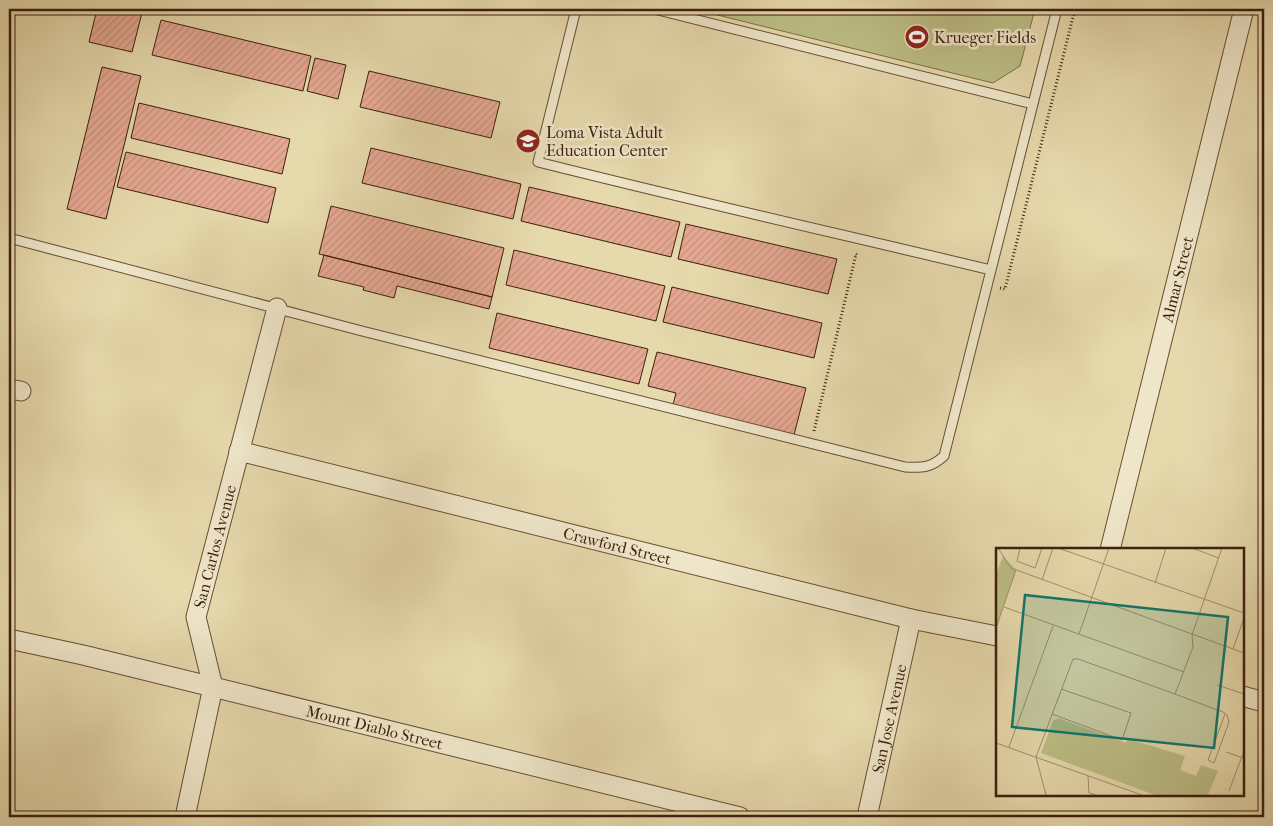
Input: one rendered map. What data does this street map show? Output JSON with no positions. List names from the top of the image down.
{
  "streets": {
    "street": [
      "Almar Street",
      "Crawford Street",
      "San Carlos Avenue",
      "San Jose Avenue",
      "Mount Diablo Street"
    ]
  },
  "crossings": [
    ["Crawford Street", "San Carlos Avenue"],
    ["Crawford Street", "San Jose Avenue"],
    ["San Carlos Avenue", "Mount Diablo Street"]
  ],
  "places": {
    "sports": ["Krueger Fields"],
    "school or university": ["Loma Vista Adult Education Center"]
  }
}
